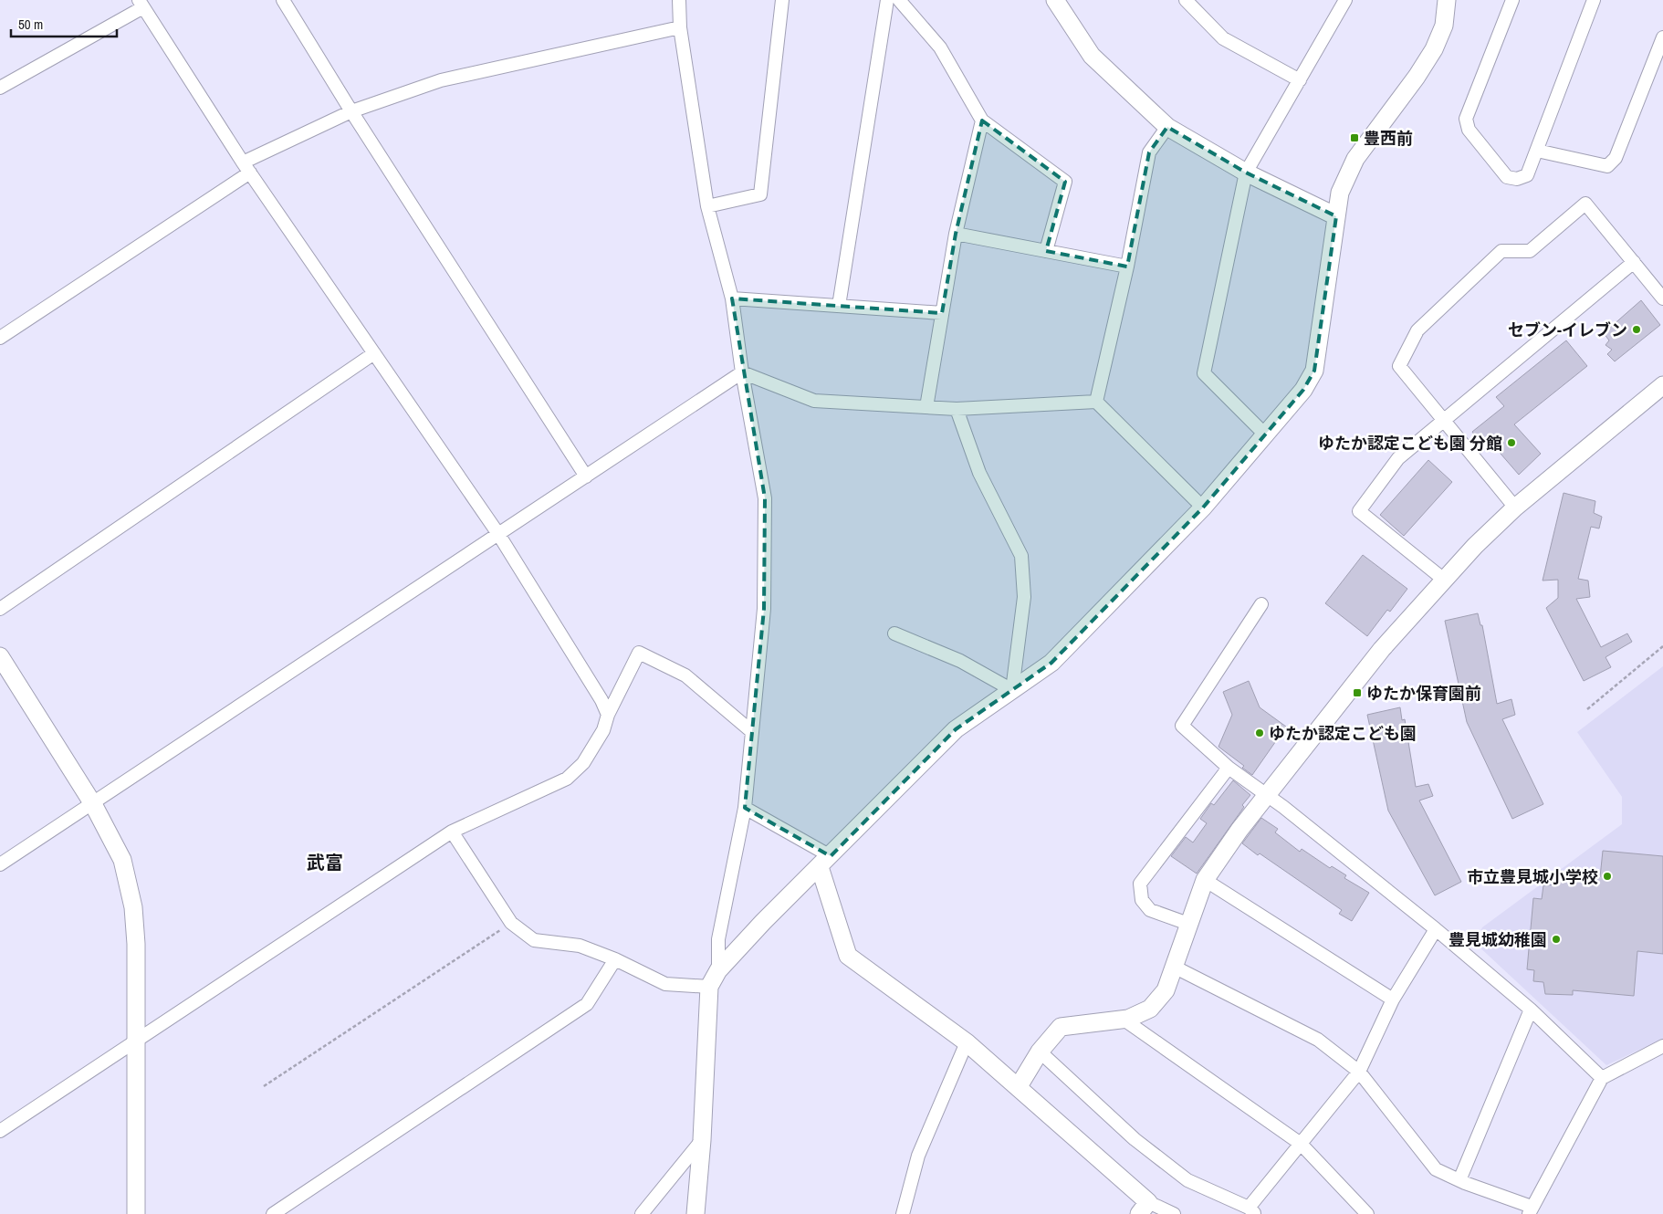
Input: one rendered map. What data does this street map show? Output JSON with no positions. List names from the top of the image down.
{
  "districts": ["武富"],
  "places": {
    "transit": ["豊西前", "ゆたか保育園前"],
    "other": [
      "セブン-イレブン",
      "ゆたか認定こども園 分館",
      "ゆたか認定こども園",
      "市立豊見城小学校",
      "豊見城幼稚園"
    ]
  },
  "scale_bar": "50 m"
}
